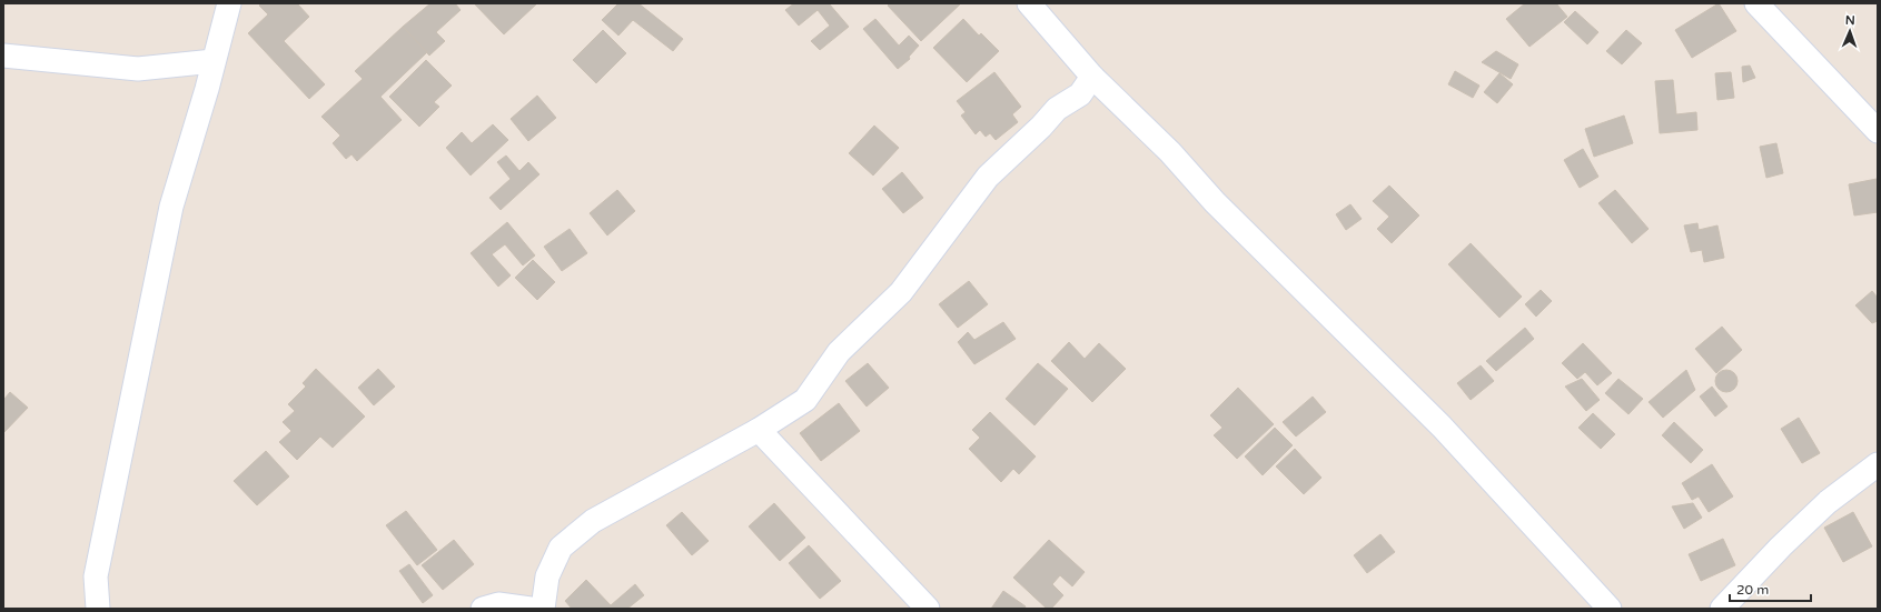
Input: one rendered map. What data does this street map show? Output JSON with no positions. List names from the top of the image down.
{
  "scale_bar": "20 m",
  "north": "top"
}
